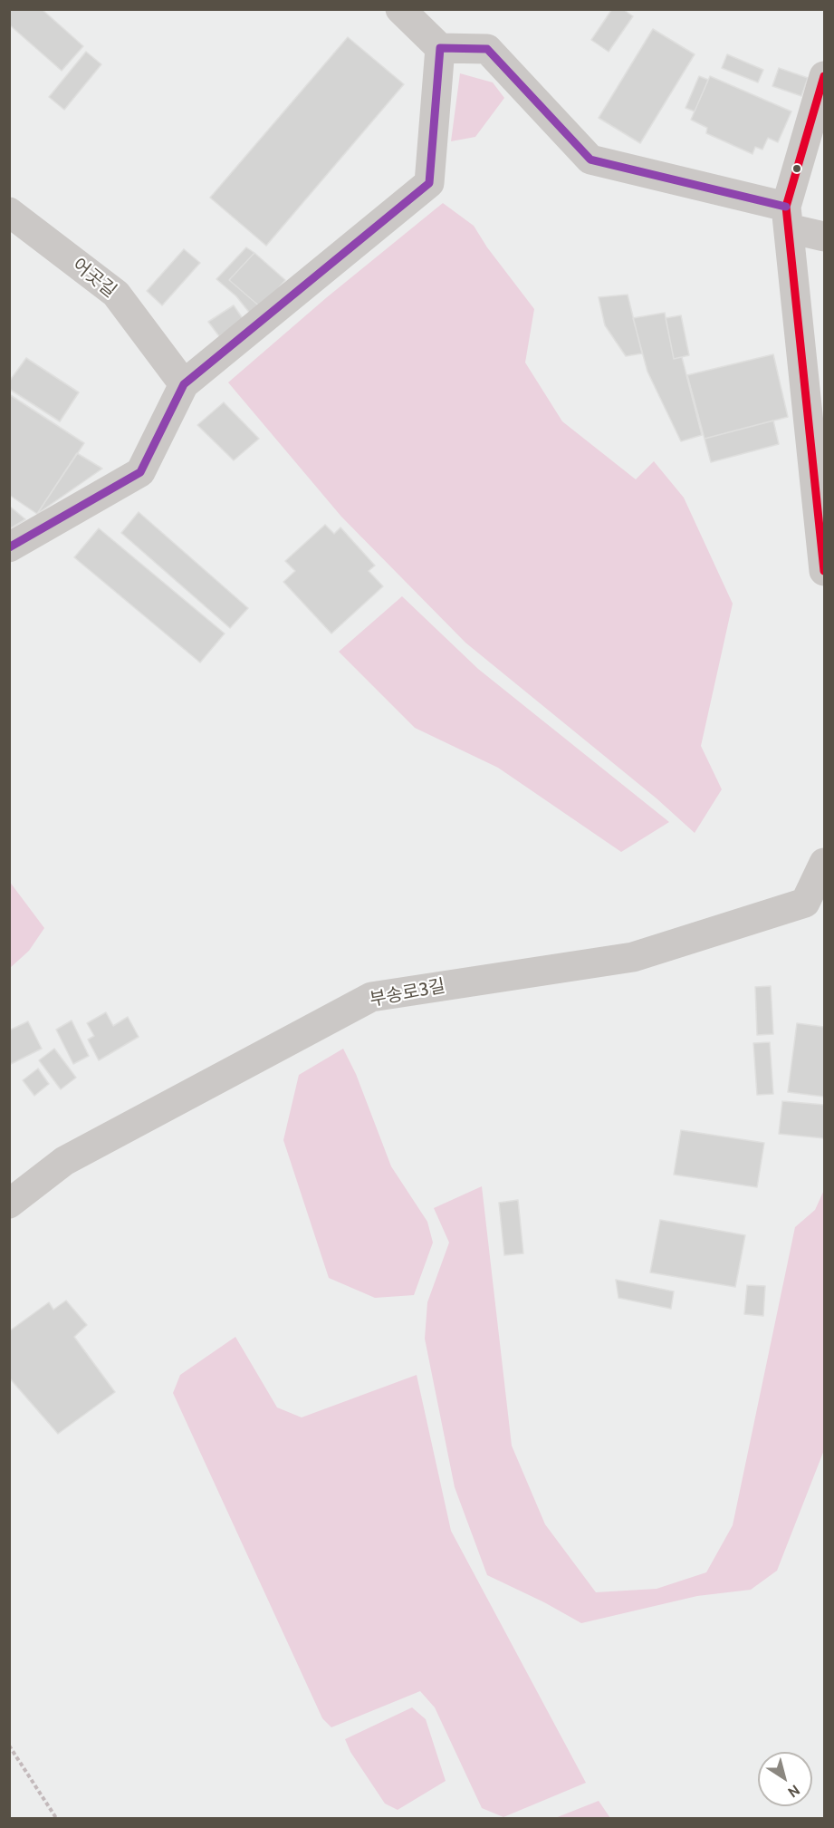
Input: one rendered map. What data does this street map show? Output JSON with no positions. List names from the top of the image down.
{
  "streets": {
    "street": ["어곳길", "부송로3길"]
  },
  "north": "bottom right"
}
